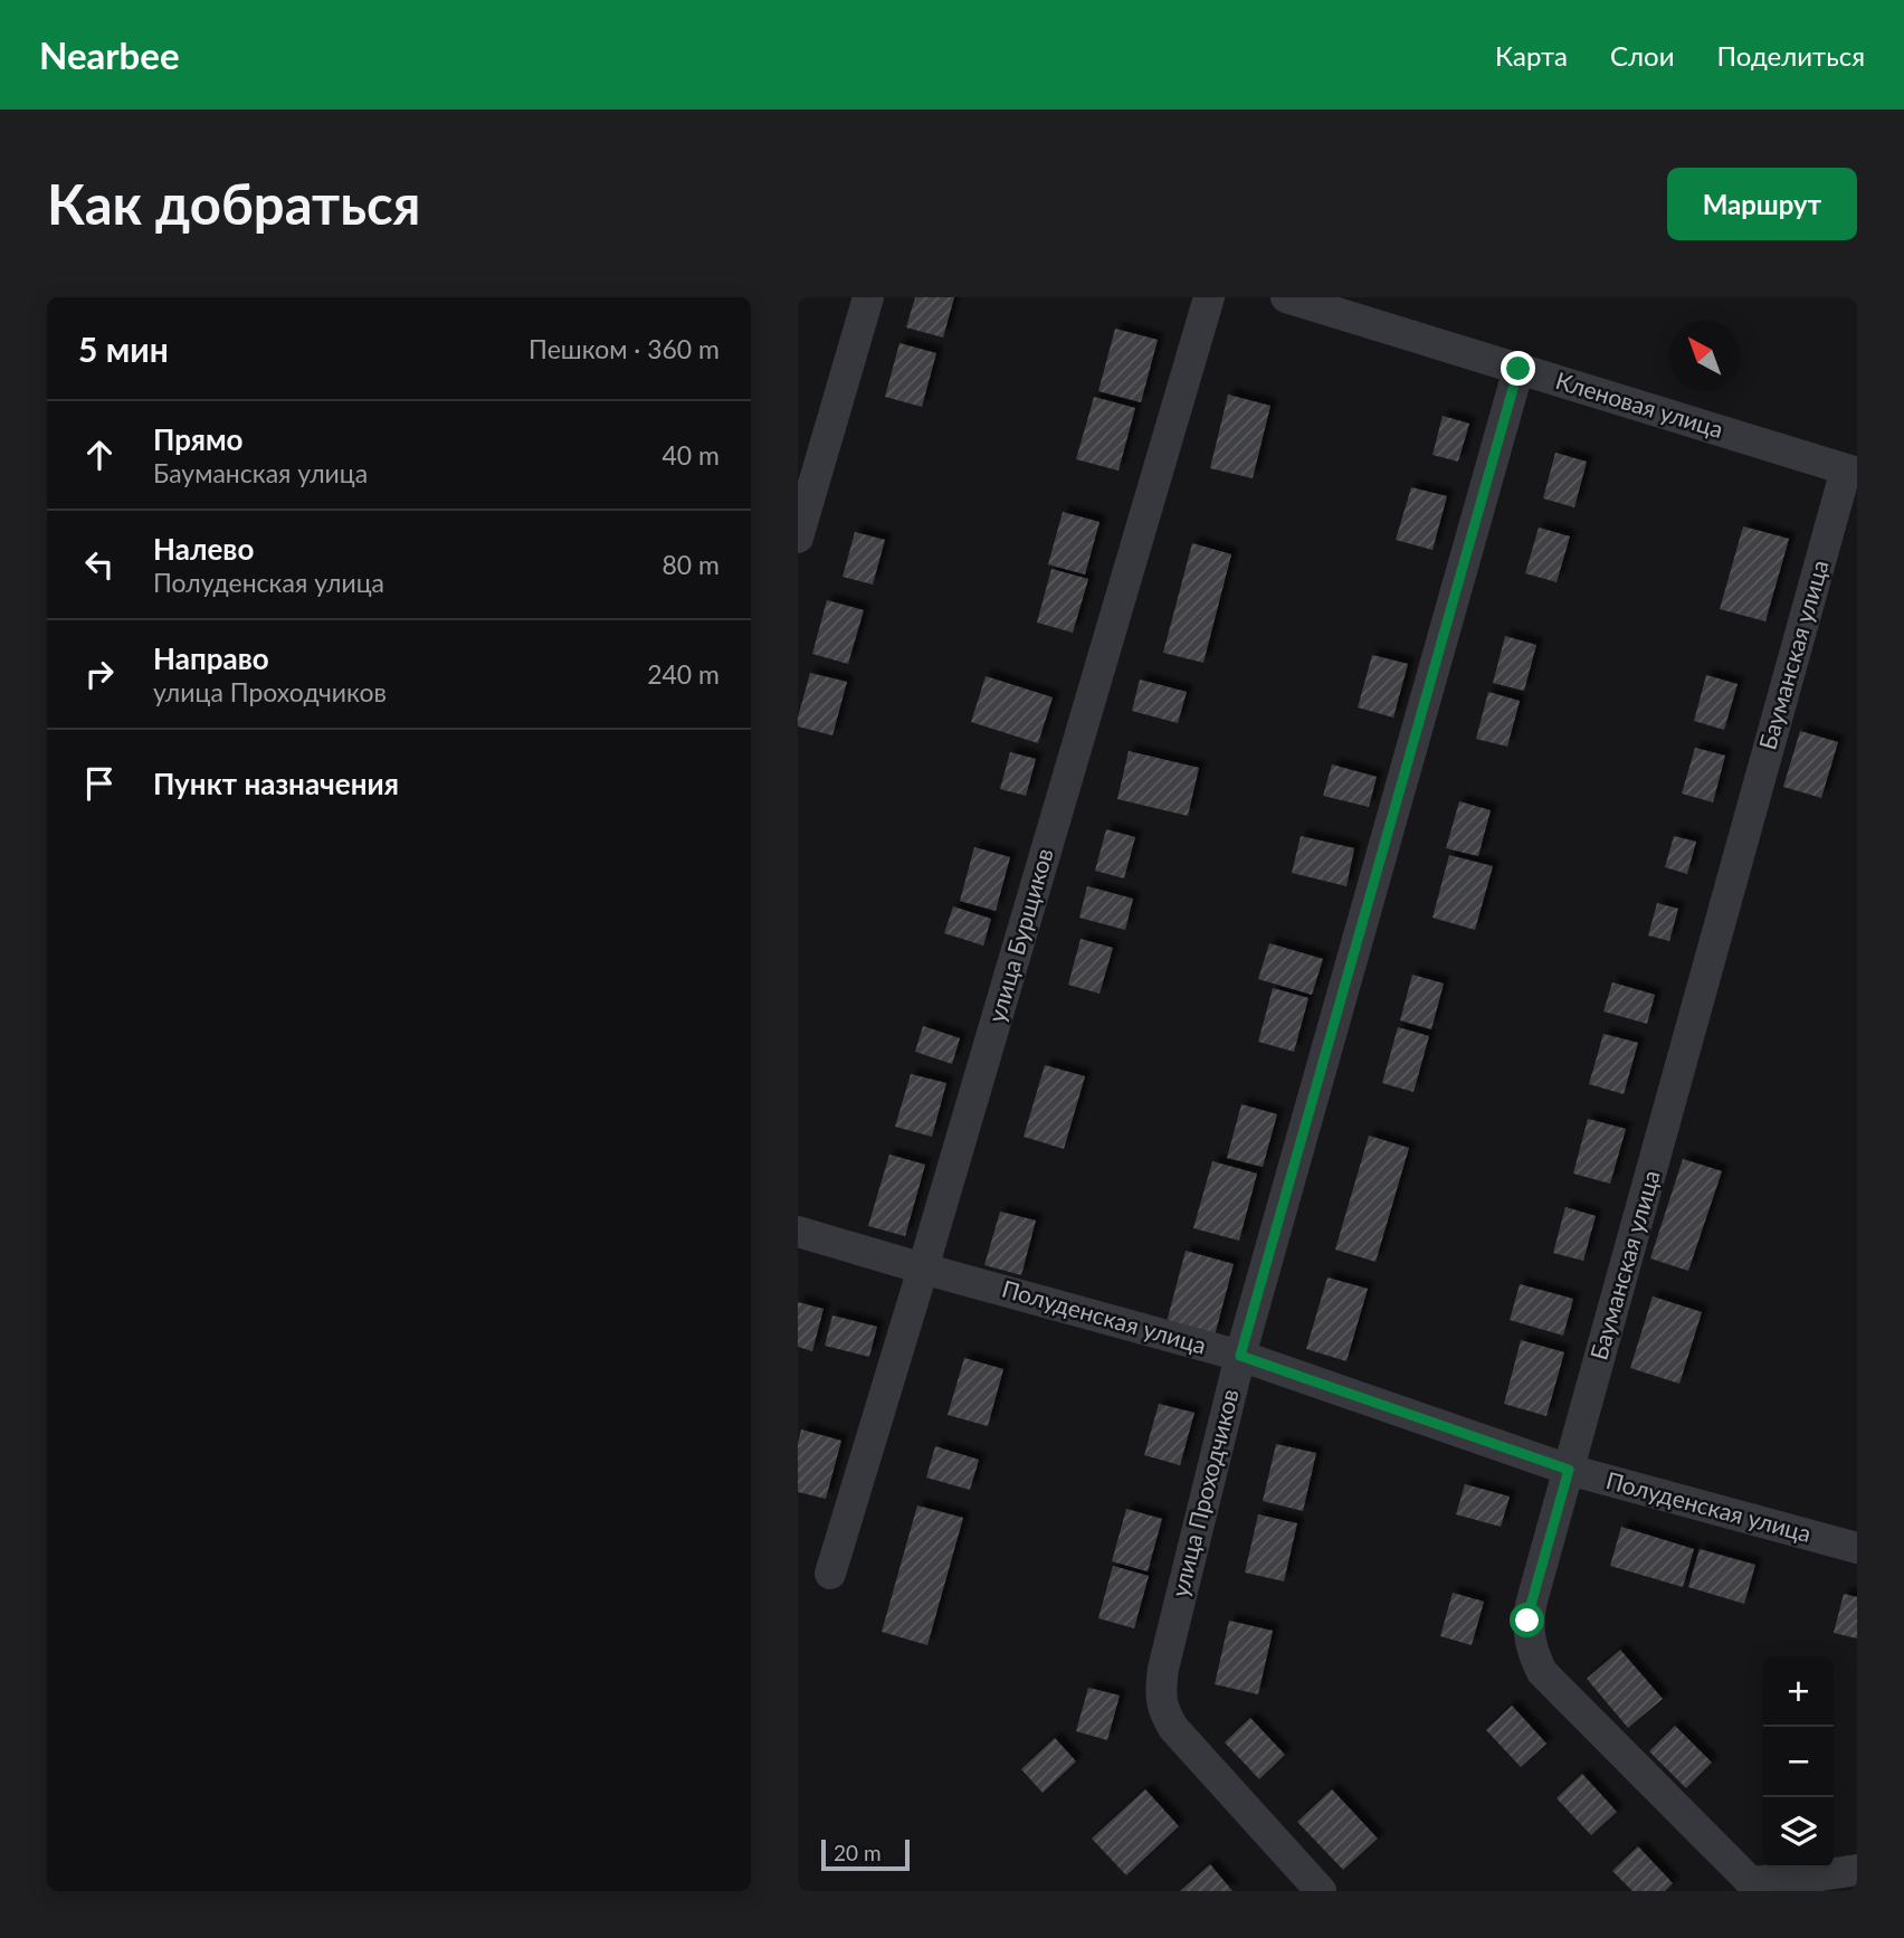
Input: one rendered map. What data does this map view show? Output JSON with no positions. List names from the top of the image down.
{
  "streets": {
    "street": [
      "Кленовая улица",
      "Бауманская улица",
      "улица Бурщиков",
      "Полуденская улица",
      "улица Проходчиков"
    ]
  },
  "crossings": [
    ["Кленовая улица", "Бауманская улица"],
    ["Кленовая улица", "улица Проходчиков"],
    ["Бауманская улица", "Полуденская улица"],
    ["улица Бурщиков", "Полуденская улица"],
    ["Полуденская улица", "улица Проходчиков"]
  ],
  "scale_bar": "20 m",
  "north": "top left",
  "page": {
    "header": "Nearbee",
    "nav": ["Карта", "Слои", "Поделиться"],
    "buttons": "Маршрут",
    "title": "Как добраться",
    "heading": ["5 мин", "Пешком · 360 m"],
    "list": [
      ["Прямо", "Бауманская улица", "40 m"],
      ["Налево", "Полуденская улица", "80 m"],
      ["Направо", "улица Проходчиков", "240 m"],
      "Пункт назначения"
    ],
    "map_buttons": ["+", "−"],
    "scale": "20 m"
  }
}
